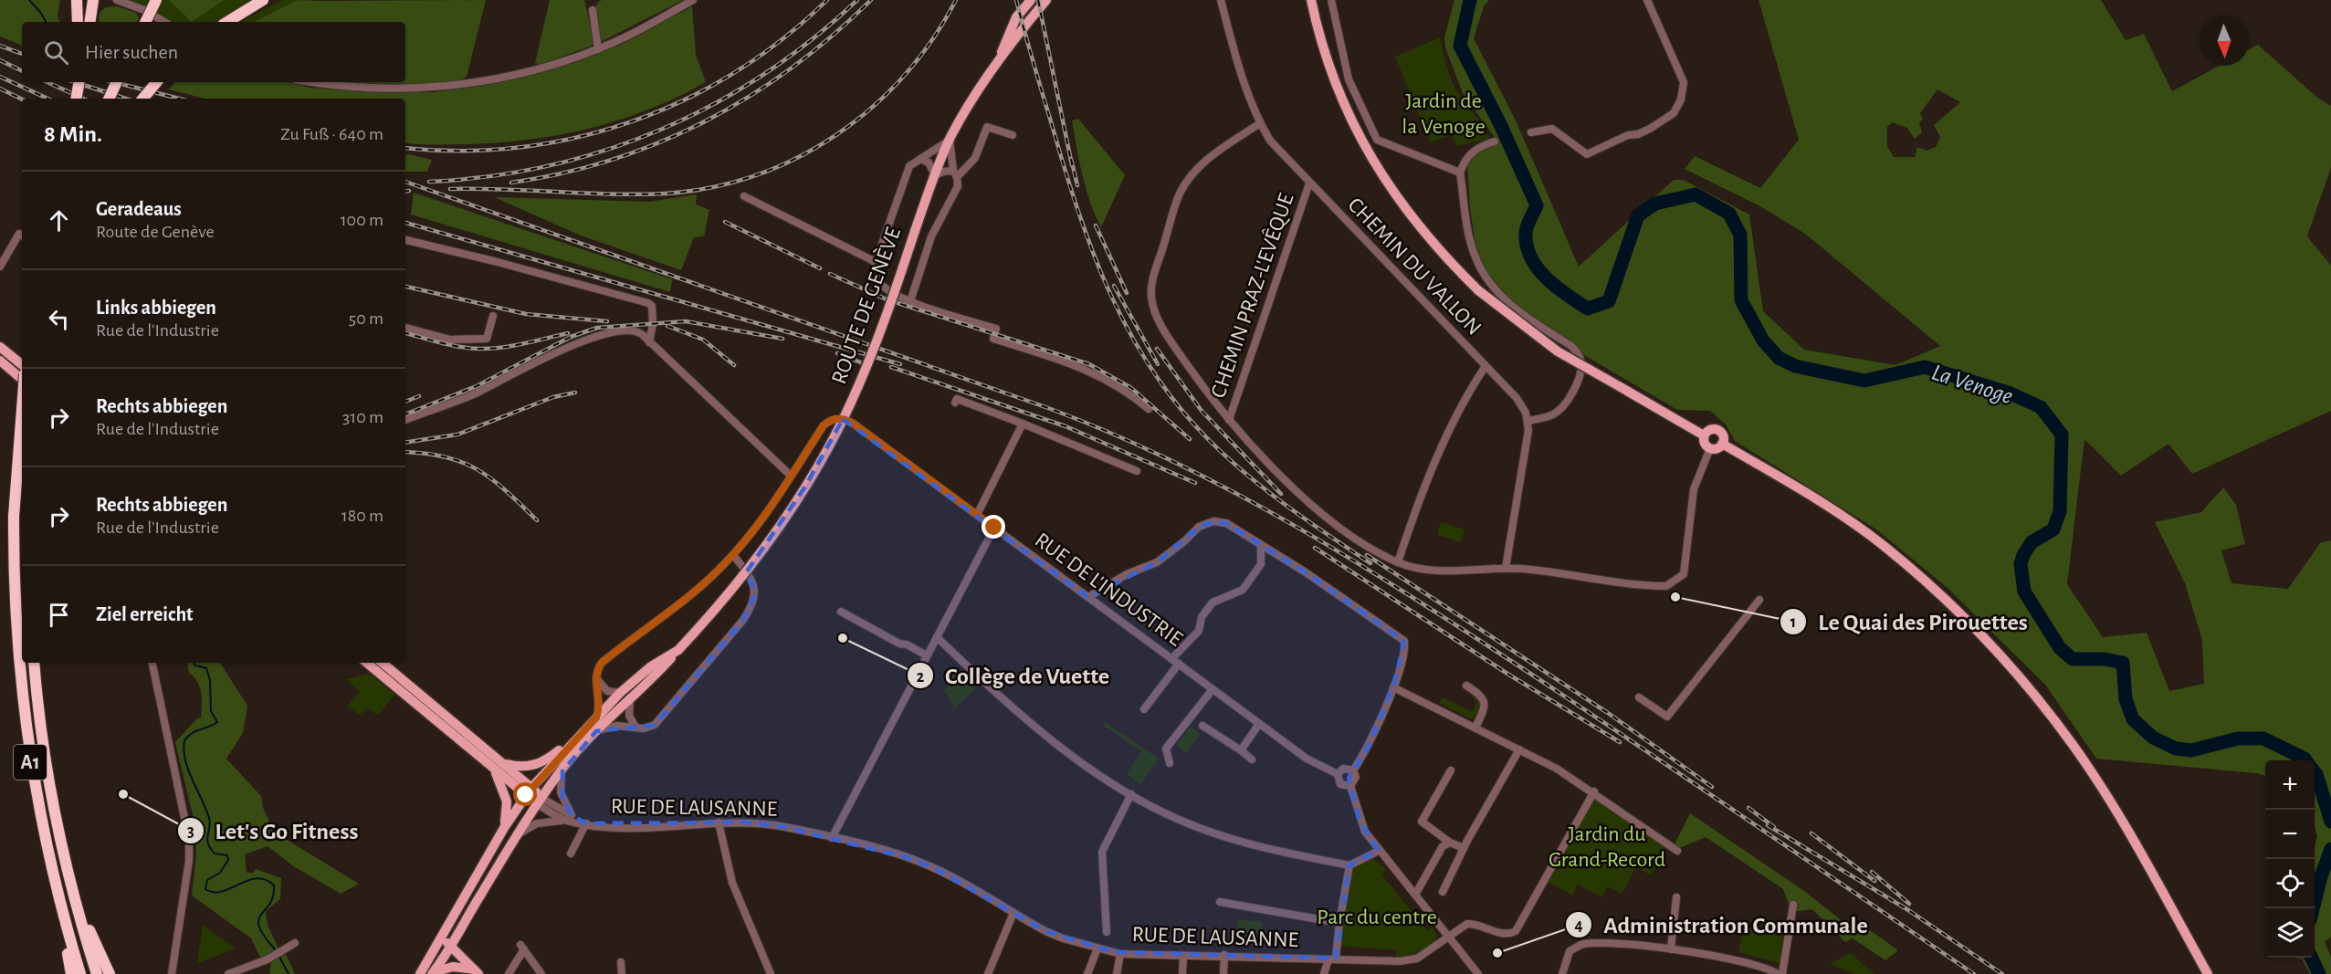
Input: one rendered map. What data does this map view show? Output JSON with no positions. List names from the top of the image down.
{
  "streets": {
    "highway": ["A1"],
    "main road": ["ROUTE DE GENÈVE", "RUE DE LAUSANNE"],
    "street": ["CHEMIN DU VALLON", "CHEMIN PRAZ-L'EVÊQUE", "RUE DE L'INDUSTRIE"]
  },
  "crossings": [
    ["CHEMIN DU VALLON", "CHEMIN PRAZ-L'EVÊQUE"],
    ["ROUTE DE GENÈVE", "RUE DE LAUSANNE"]
  ],
  "water": ["La Venoge"],
  "parks": ["Jardin de la Venoge", "Jardin du Grand-Record", "Parc du centre"],
  "places": [
    "Le Quai des Pirouettes",
    "Collège de Vuette",
    "Let's Go Fitness",
    "Administration Communale"
  ],
  "north": "bottom",
  "page": {
    "search": "Hier suchen",
    "heading": ["8 Min.", "Zu Fuß · 640 m"],
    "list": [
      ["Geradeaus", "Route de Genève", "100 m"],
      ["Links abbiegen", "Rue de l'Industrie", "50 m"],
      ["Rechts abbiegen", "Rue de l'Industrie", "310 m"],
      ["Rechts abbiegen", "Rue de l'Industrie", "180 m"],
      "Ziel erreicht"
    ],
    "map_buttons": ["+", "−"]
  }
}
